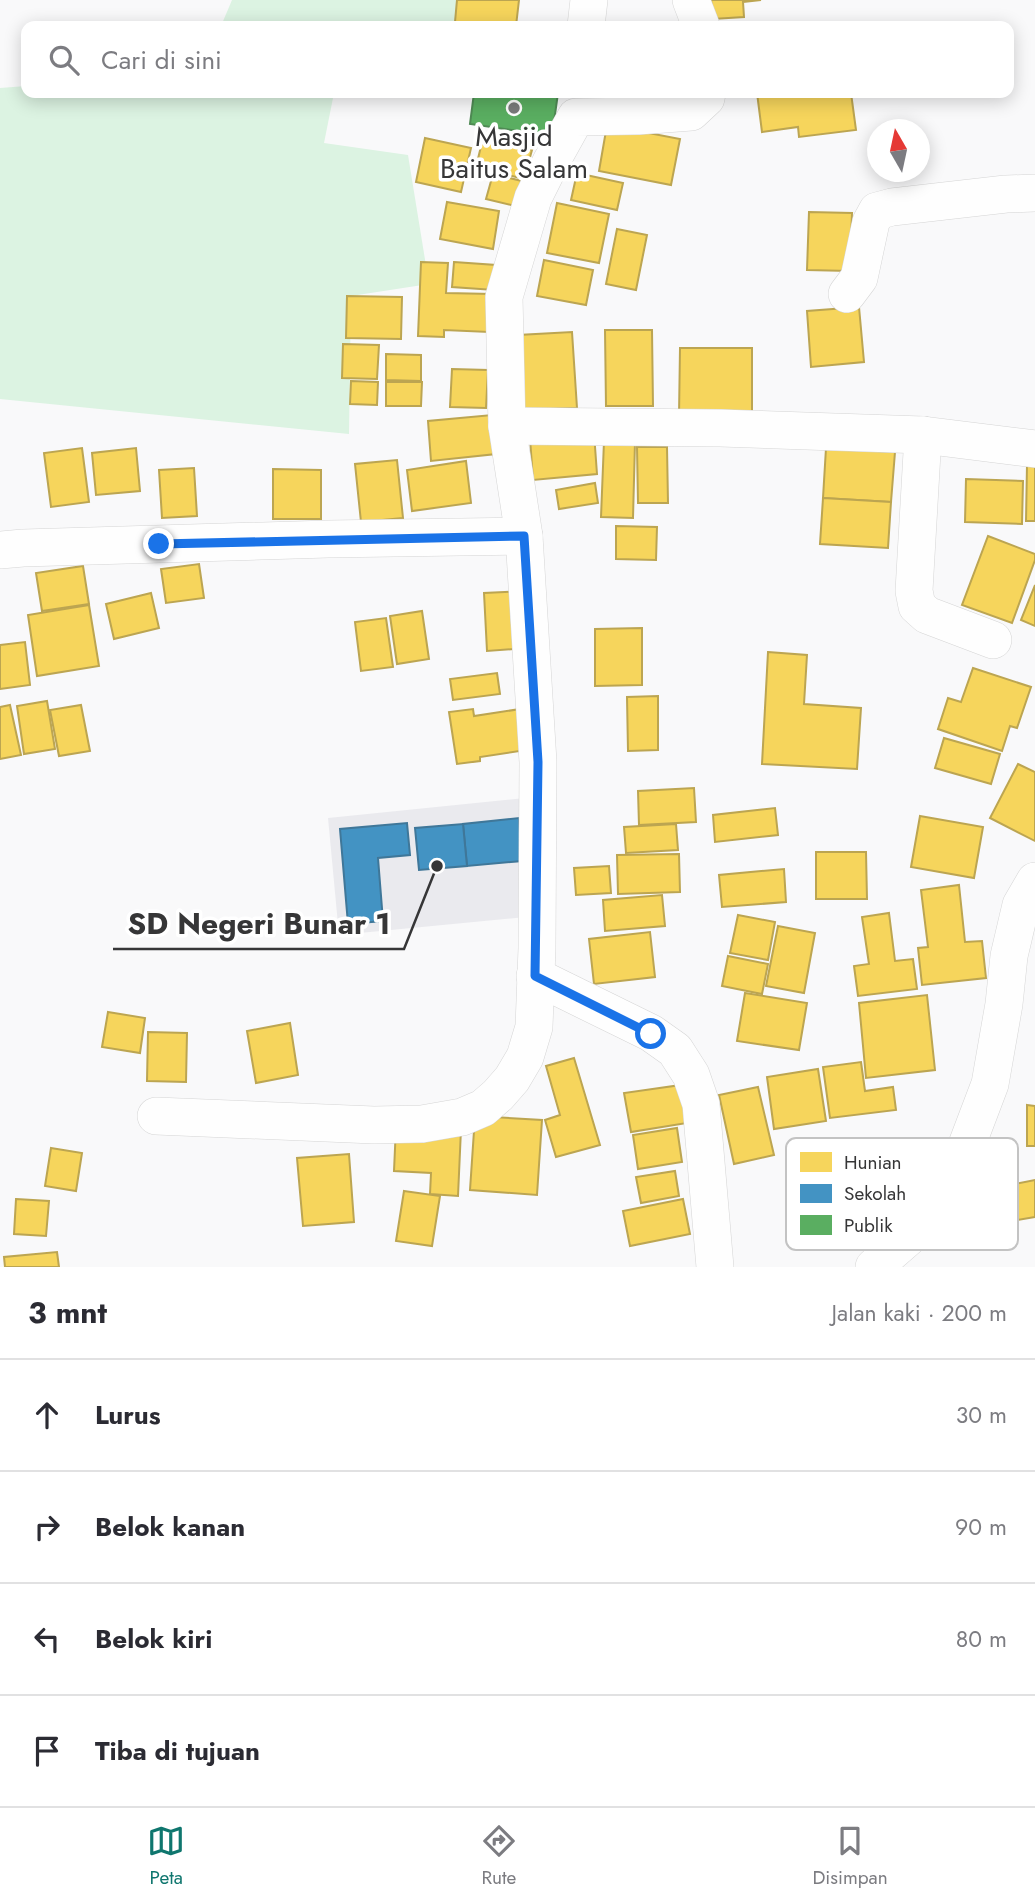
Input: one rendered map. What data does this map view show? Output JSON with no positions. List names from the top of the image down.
{
  "places": ["Masjid Baitus Salam", "SD Negeri Bunar 1"],
  "legend": ["Hunian", "Sekolah", "Publik"],
  "north": "top",
  "page": {
    "search": "Cari di sini",
    "heading": ["3 mnt", "Jalan kaki · 200 m"],
    "list": [
      ["Lurus", "30 m"],
      ["Belok kanan", "90 m"],
      ["Belok kiri", "80 m"],
      "Tiba di tujuan"
    ],
    "nav": ["Peta", "Rute", "Disimpan"]
  }
}
